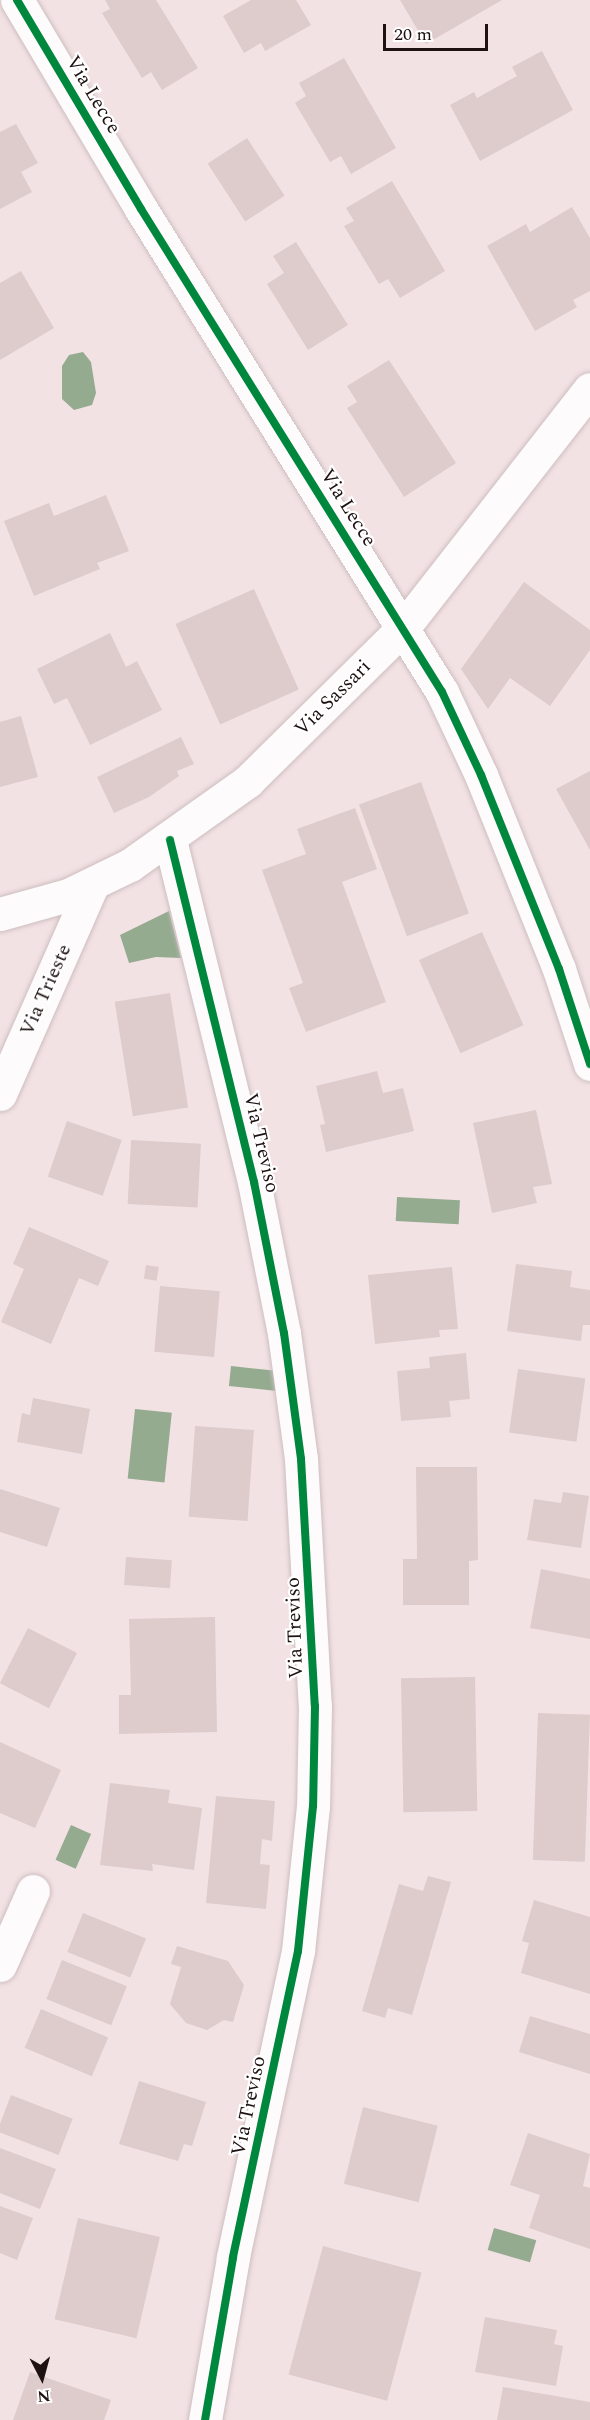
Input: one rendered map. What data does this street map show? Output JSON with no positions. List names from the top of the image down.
{
  "streets": {
    "street": [
      "Via Lecce",
      "Via Sassari",
      "Via Trieste",
      "Via Treviso"
    ]
  },
  "crossings": [
    ["Via Lecce", "Via Sassari"],
    ["Via Sassari", "Via Trieste"],
    ["Via Sassari", "Via Treviso"]
  ],
  "scale_bar": "20 m",
  "north": "bottom"
}
